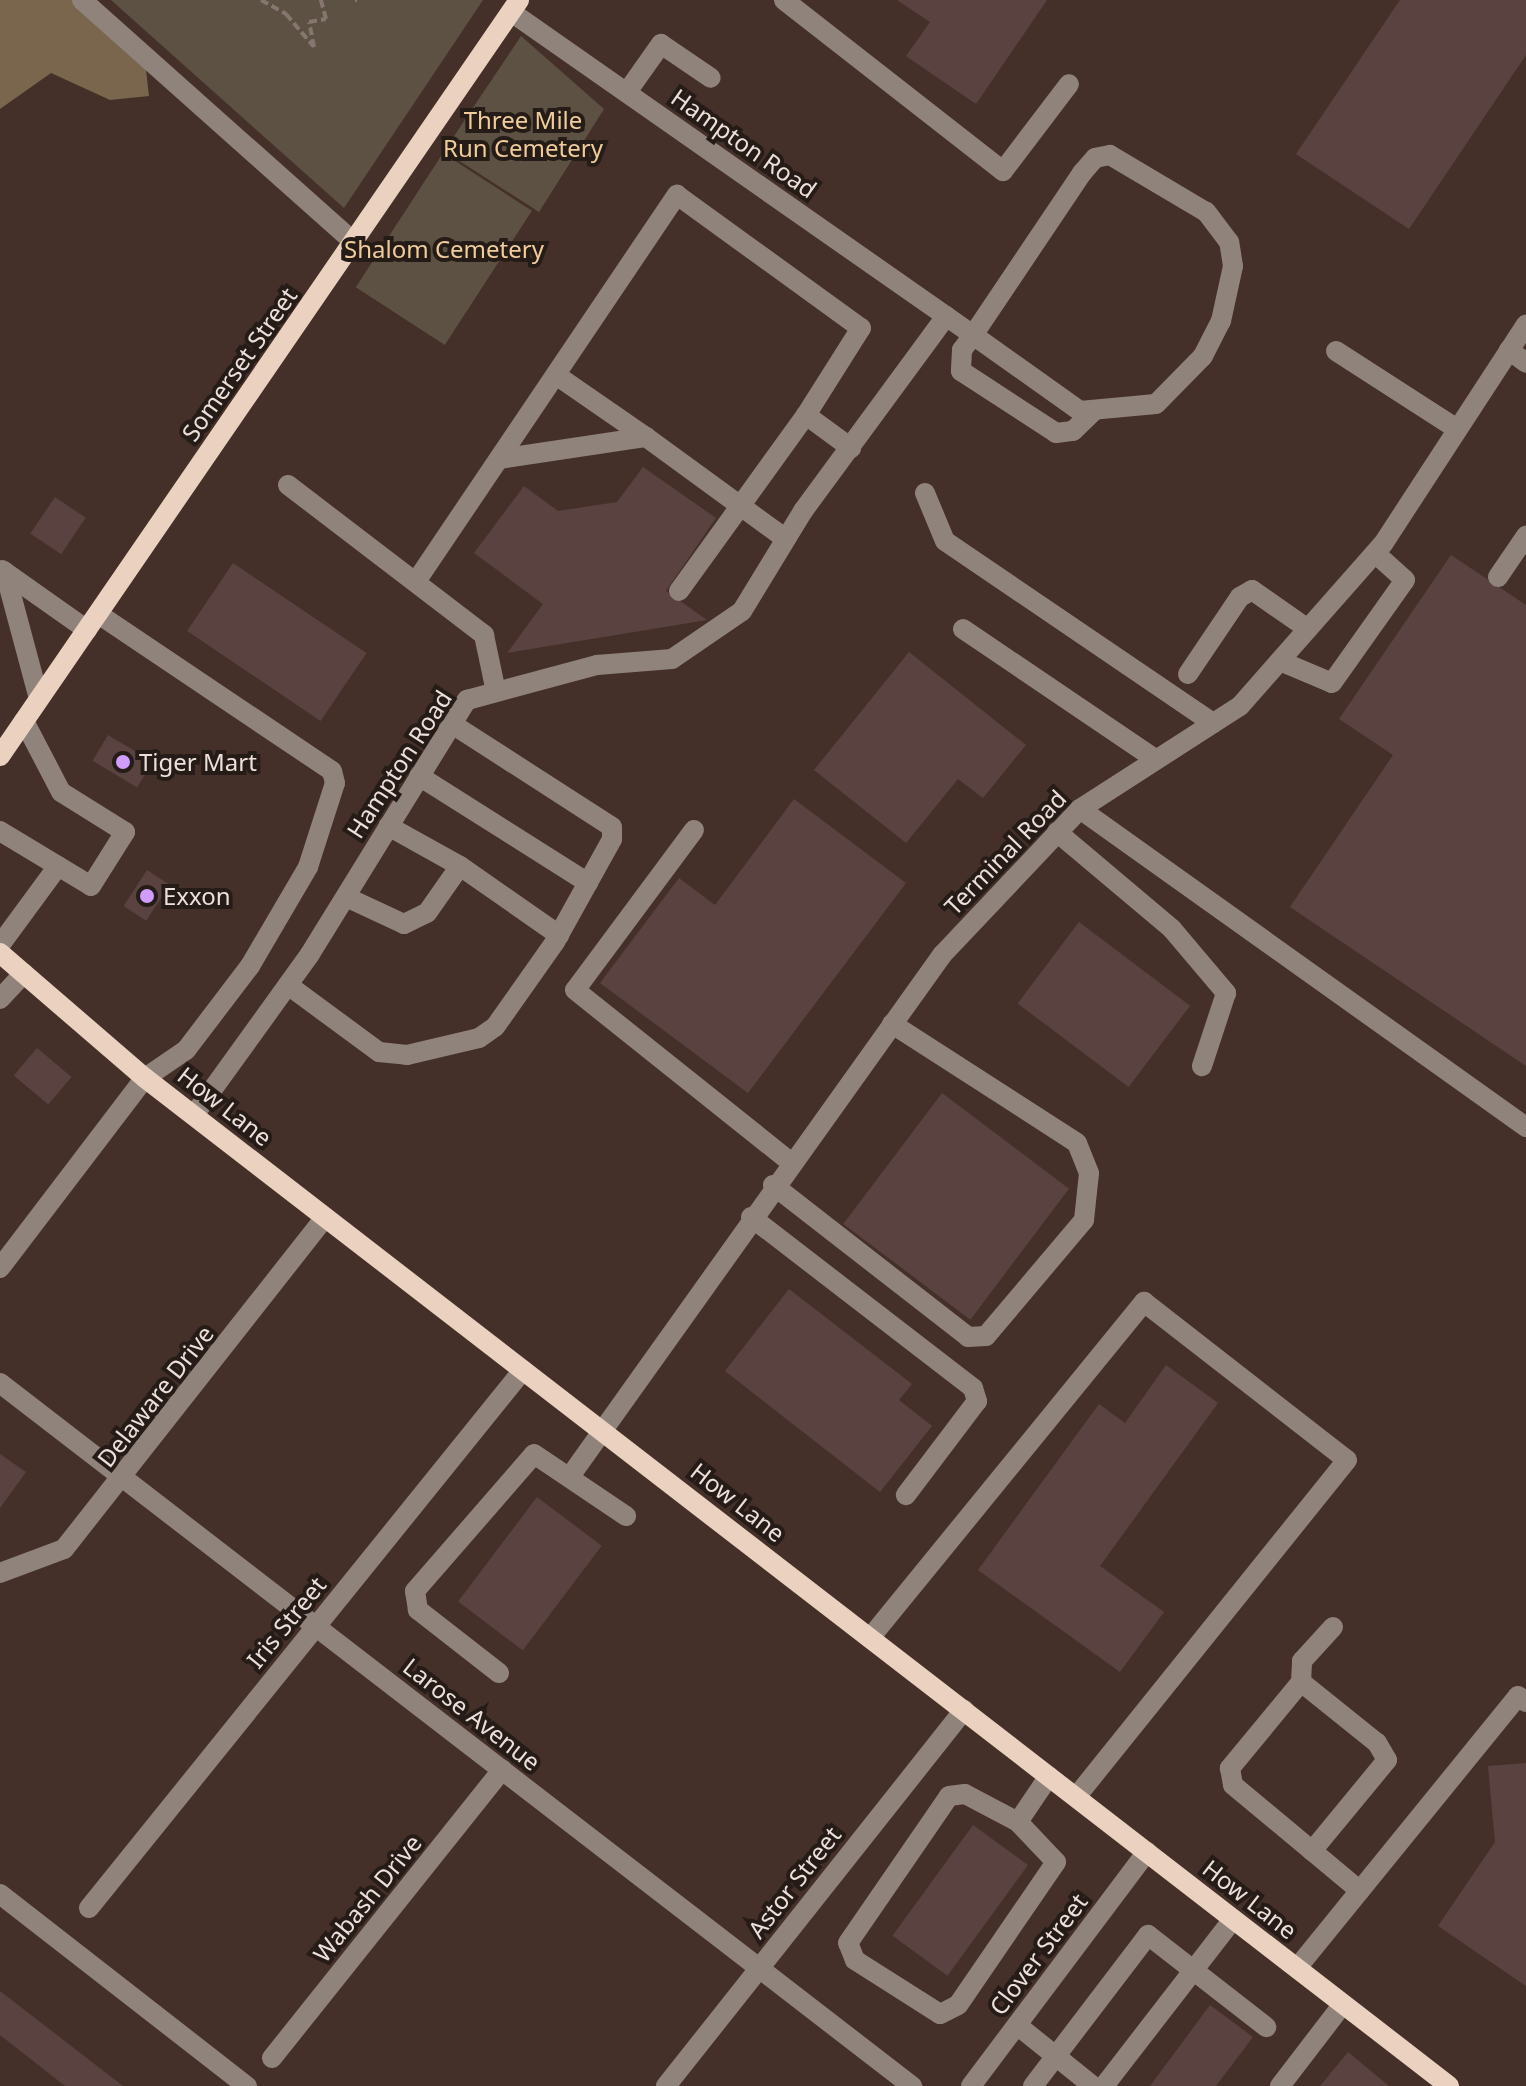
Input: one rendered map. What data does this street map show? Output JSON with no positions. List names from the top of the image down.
{
  "streets": {
    "main road": ["Somerset Street", "How Lane"],
    "street": [
      "Hampton Road",
      "Terminal Road",
      "Delaware Drive",
      "Iris Street",
      "Larose Avenue",
      "Astor Street",
      "Wabash Drive",
      "Clover Street"
    ]
  },
  "crossings": [
    ["Hampton Road", "Somerset Street"],
    ["Hampton Road", "How Lane"],
    ["Terminal Road", "How Lane"],
    ["How Lane", "Delaware Drive"],
    ["How Lane", "Iris Street"],
    ["How Lane", "Astor Street"],
    ["How Lane", "Clover Street"],
    ["Delaware Drive", "Larose Avenue"],
    ["Iris Street", "Larose Avenue"],
    ["Larose Avenue", "Astor Street"],
    ["Larose Avenue", "Wabash Drive"]
  ],
  "parks": ["Three Mile Run Cemetery", "Shalom Cemetery"],
  "places": ["Tiger Mart", "Exxon"]
}
